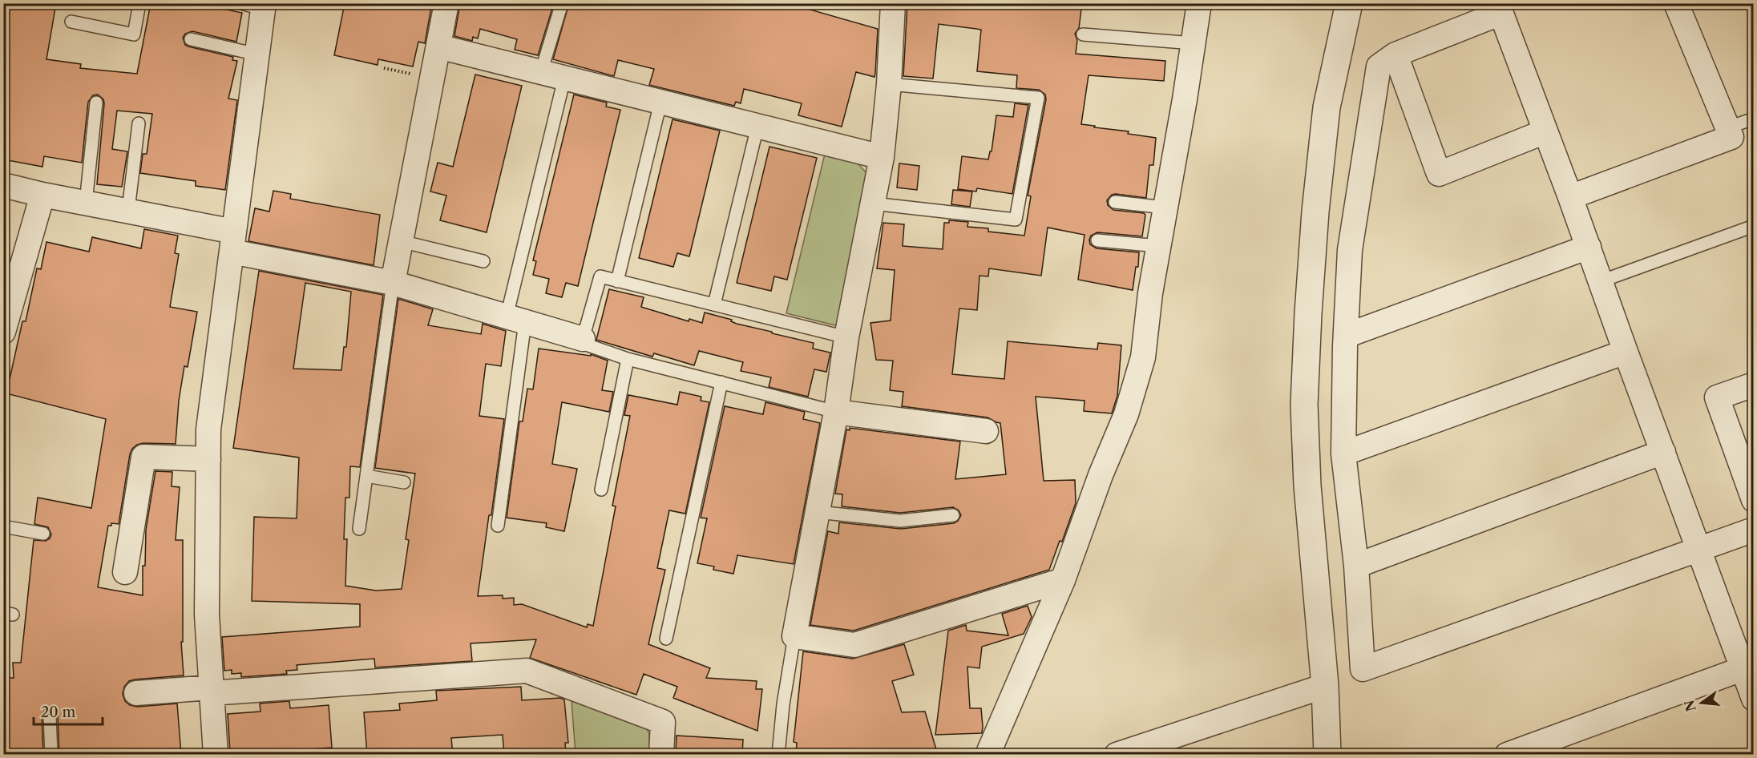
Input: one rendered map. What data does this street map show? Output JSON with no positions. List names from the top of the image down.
{
  "scale_bar": "20 m",
  "north": "left"
}
